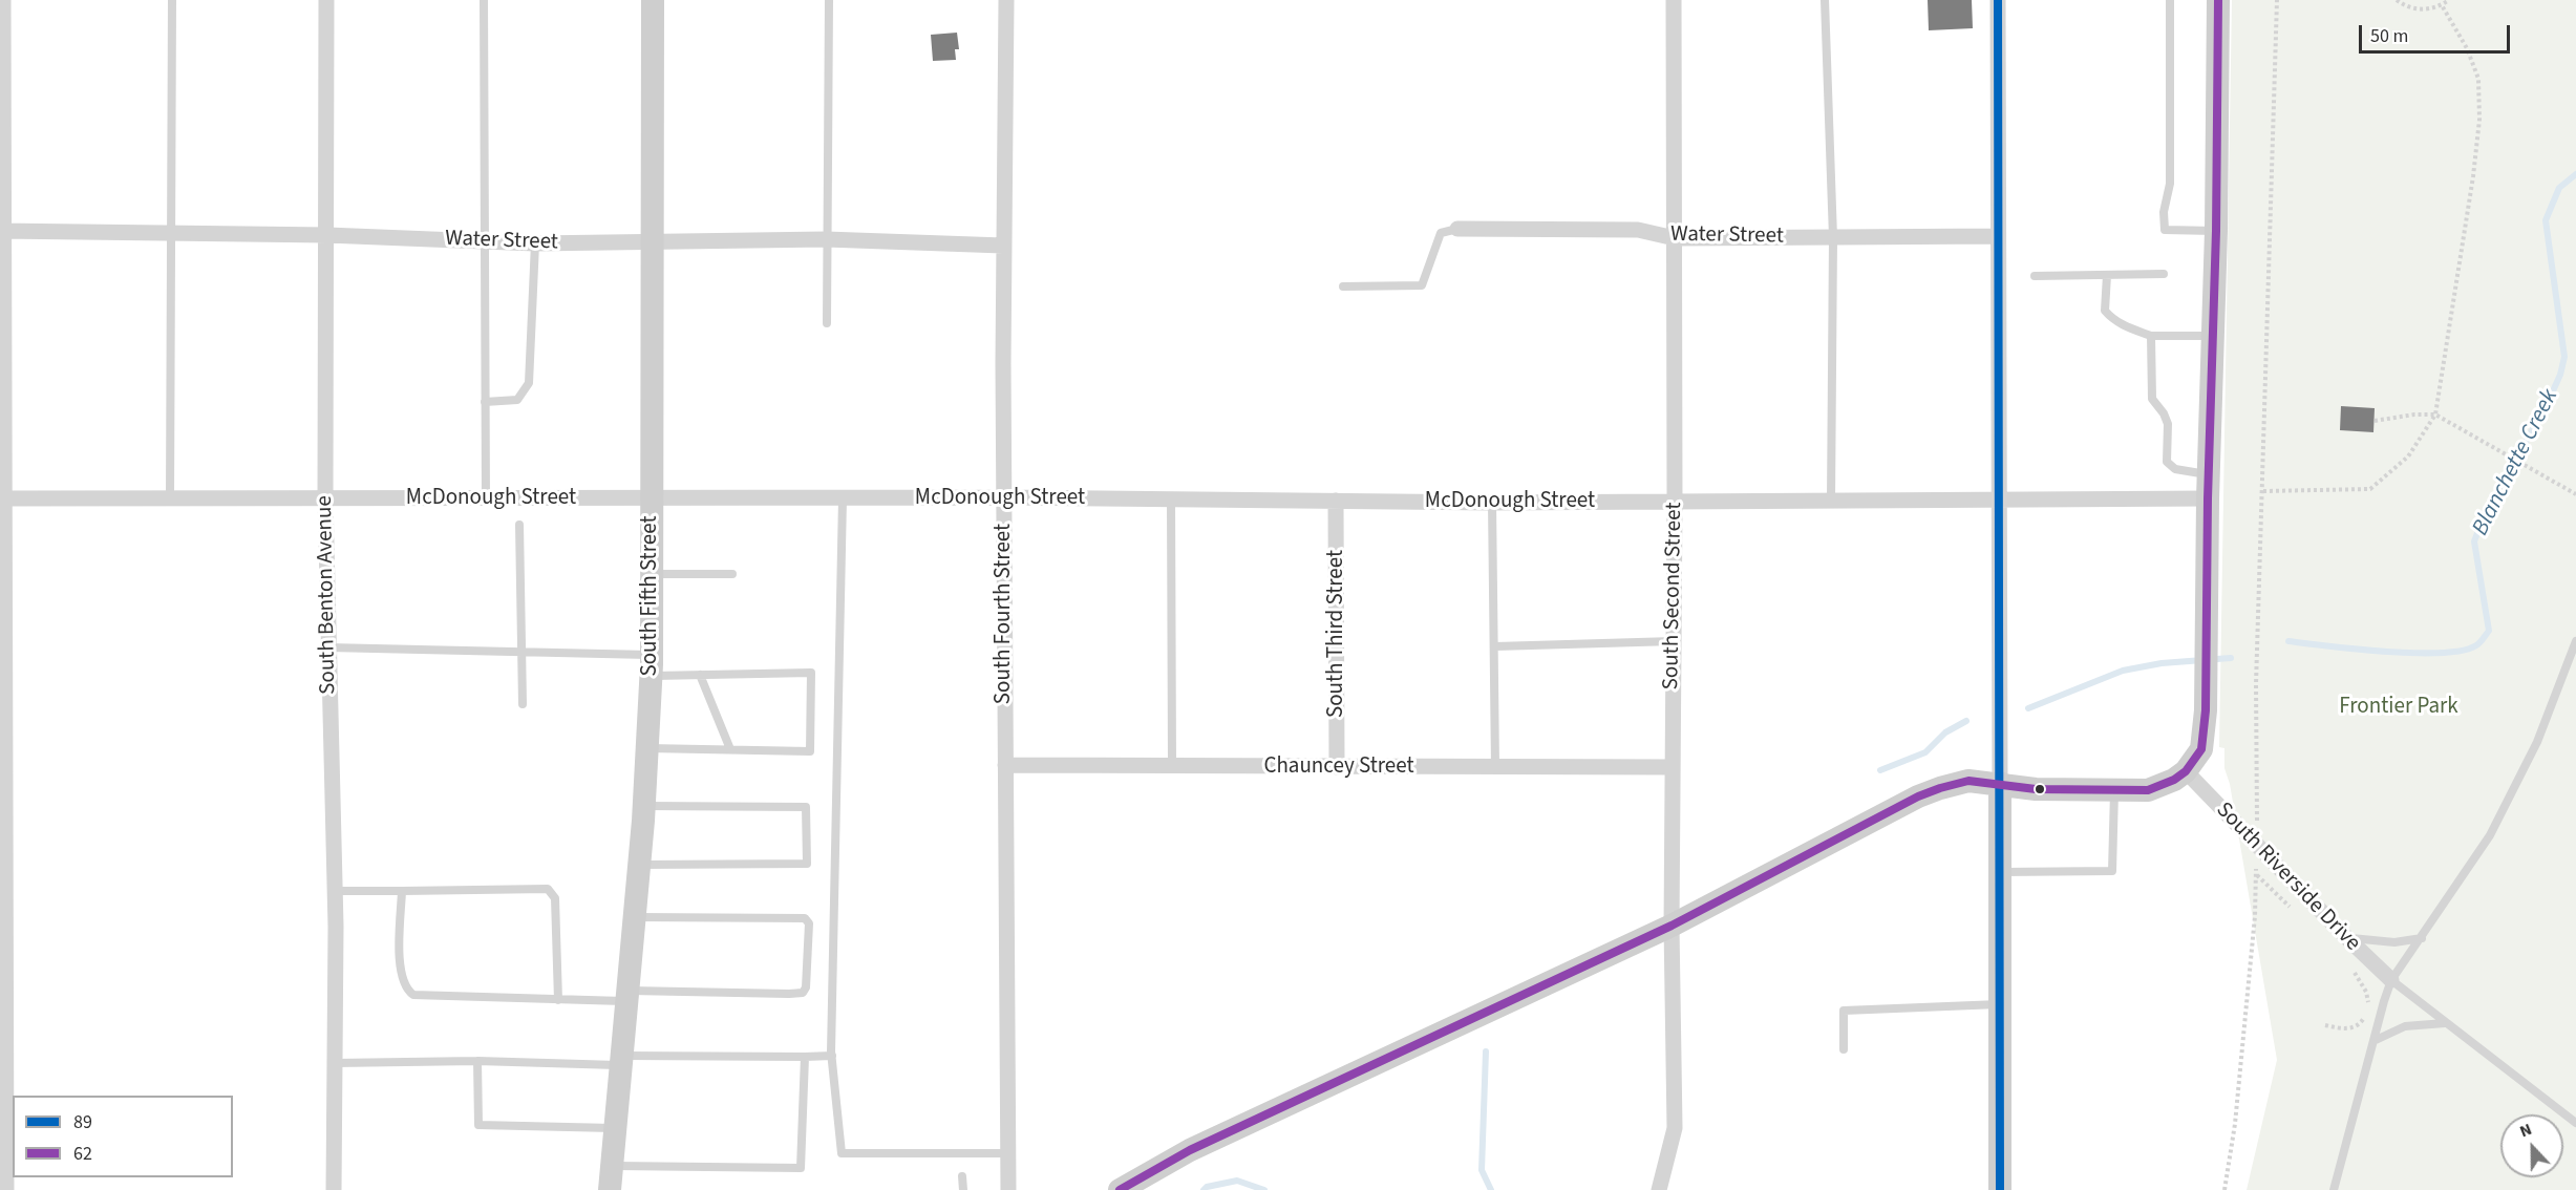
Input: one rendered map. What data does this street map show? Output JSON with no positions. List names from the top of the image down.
{
  "streets": {
    "street": [
      "Water Street",
      "McDonough Street",
      "South Benton Avenue",
      "South Fifth Street",
      "South Second Street",
      "South Fourth Street",
      "South Third Street",
      "Chauncey Street",
      "South Riverside Drive"
    ]
  },
  "crossings": [
    ["Water Street", "South Benton Avenue"],
    ["Water Street", "South Fifth Street"],
    ["Water Street", "South Second Street"],
    ["Water Street", "South Fourth Street"],
    ["McDonough Street", "South Benton Avenue"],
    ["McDonough Street", "South Fifth Street"],
    ["McDonough Street", "South Second Street"],
    ["McDonough Street", "South Fourth Street"],
    ["McDonough Street", "South Third Street"],
    ["South Second Street", "Chauncey Street"],
    ["South Fourth Street", "Chauncey Street"],
    ["South Third Street", "Chauncey Street"]
  ],
  "water": ["Blanchette Creek"],
  "parks": ["Frontier Park"],
  "lines": ["transit line 89", "transit line 62"],
  "legend": ["89", "62"],
  "scale_bar": "50 m",
  "north": "top"
}
